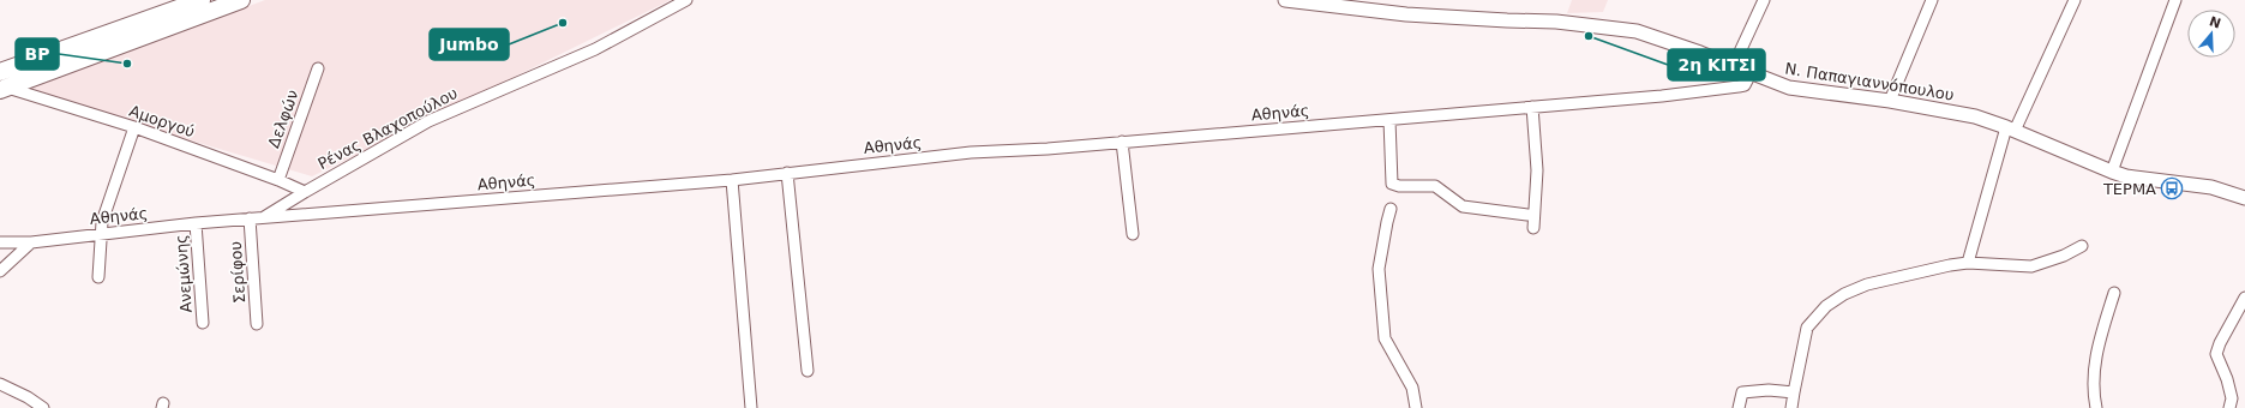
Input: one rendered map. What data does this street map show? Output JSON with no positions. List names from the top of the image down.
{
  "streets": {
    "street": [
      "Ν. Παπαγιαννόπουλου",
      "Αθηνάς",
      "Δελφών",
      "Αμοργού",
      "Ρένας Βλαχοπούλου",
      "Σερίφου",
      "Ανεμώνης"
    ]
  },
  "crossings": [
    ["Ν. Παπαγιαννόπουλου", "Αθηνάς"],
    ["Αθηνάς", "Ρένας Βλαχοπούλου"],
    ["Αθηνάς", "Σερίφου"],
    ["Αθηνάς", "Ανεμώνης"],
    ["Δελφών", "Αμοργού"],
    ["Αμοργού", "Ρένας Βλαχοπούλου"]
  ],
  "places": {
    "other": ["Jumbo", "2η ΚΙΤΣΙ", "BP"],
    "bus stop": ["ΤΕΡΜΑ"]
  },
  "north": "top"
}
